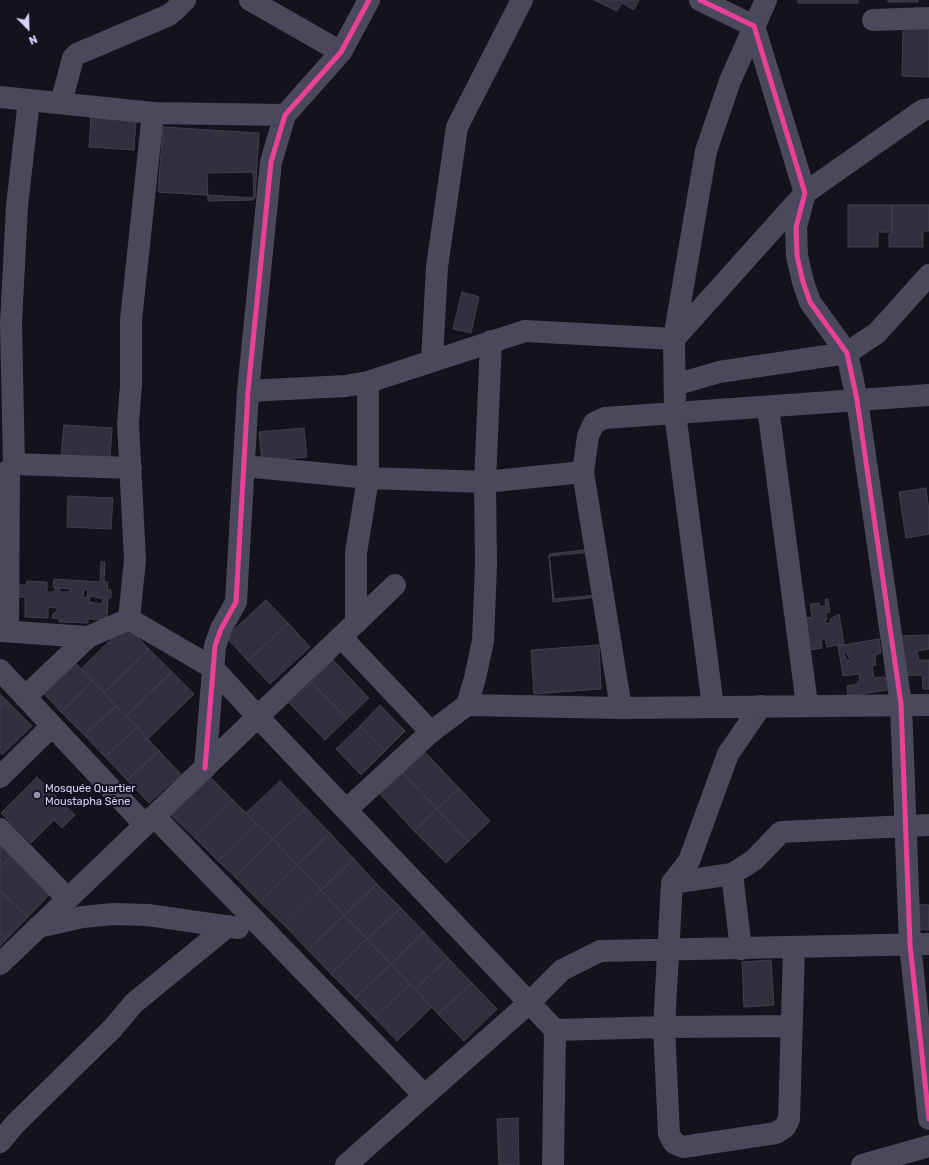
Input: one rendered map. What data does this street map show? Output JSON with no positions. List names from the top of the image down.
{
  "places": ["Mosquée Quartier Moustapha Sène"],
  "north": "bottom right"
}
